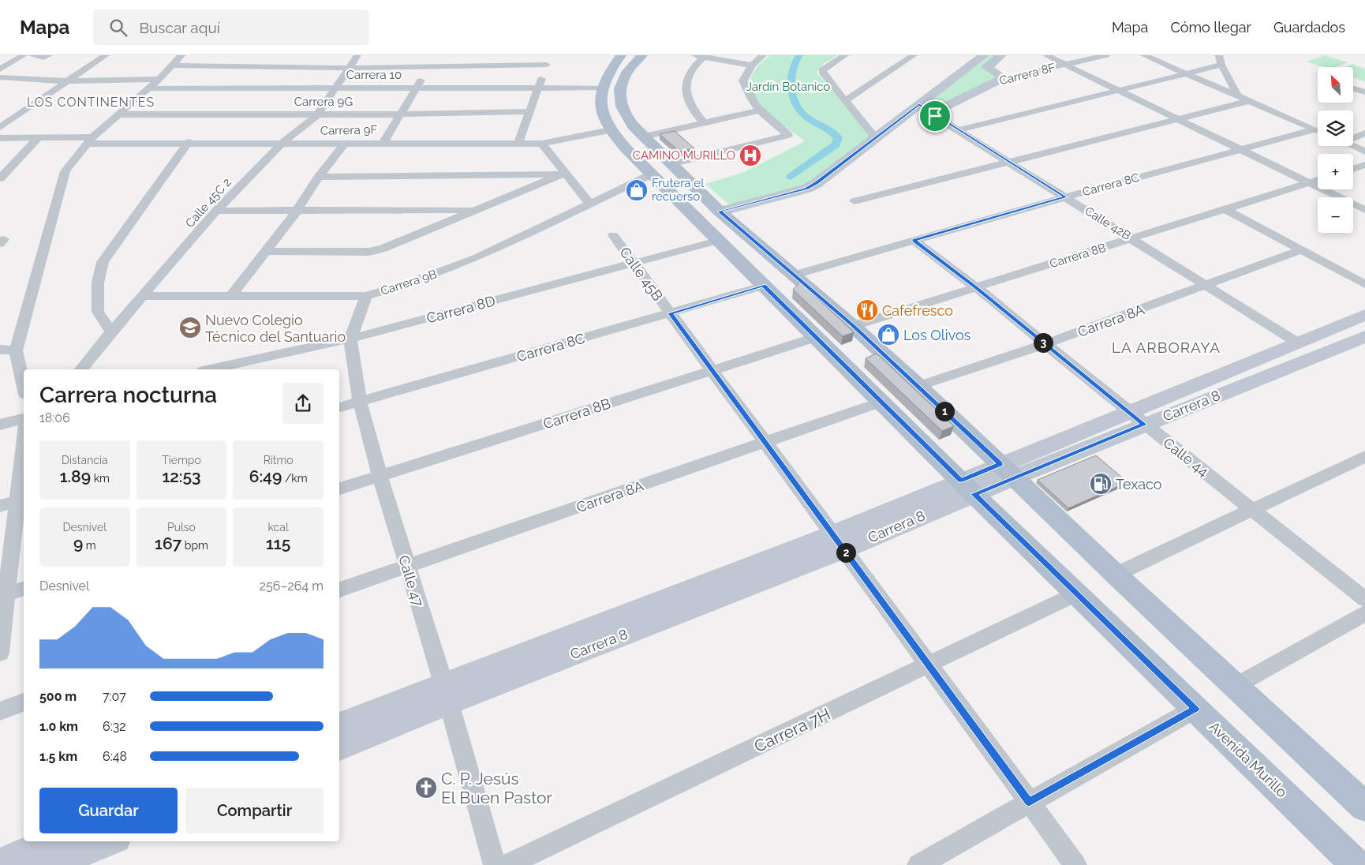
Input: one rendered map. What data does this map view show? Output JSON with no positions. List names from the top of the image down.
{
  "streets": {
    "main road": ["Avenida Murillo"],
    "street": [
      "Carrera 8F",
      "Carrera 10",
      "Carrera 9G",
      "Carrera 9F",
      "Carrera 8C",
      "Calle 45C 2",
      "Calle 42B",
      "Carrera 8B",
      "Calle 45B",
      "Carrera 9B",
      "Carrera 8D",
      "Carrera 8A",
      "Carrera 8",
      "Calle 44",
      "Calle 47",
      "Carrera 7H"
    ]
  },
  "crossings": [
    ["Carrera 8F", "Calle 42B"],
    ["Carrera 10", "Calle 45C 2"],
    ["Carrera 10", "Avenida Murillo"],
    ["Carrera 9G", "Calle 45C 2"],
    ["Carrera 9F", "Calle 45C 2"],
    ["Carrera 9F", "Avenida Murillo"],
    ["Carrera 8C", "Calle 42B"],
    ["Carrera 8C", "Calle 45B"],
    ["Carrera 8C", "Calle 44"],
    ["Carrera 8C", "Calle 47"],
    ["Carrera 8C", "Avenida Murillo"],
    ["Calle 45C 2", "Carrera 9B"],
    ["Calle 42B", "Carrera 8B"],
    ["Calle 42B", "Carrera 8A"],
    ["Calle 42B", "Carrera 8"],
    ["Carrera 8B", "Calle 45B"],
    ["Carrera 8B", "Calle 44"],
    ["Carrera 8B", "Calle 47"],
    ["Carrera 8B", "Avenida Murillo"],
    ["Calle 45B", "Carrera 8D"],
    ["Calle 45B", "Carrera 8A"],
    ["Calle 45B", "Carrera 8"],
    ["Calle 45B", "Carrera 7H"],
    ["Carrera 9B", "Calle 47"],
    ["Carrera 9B", "Avenida Murillo"],
    ["Carrera 8D", "Calle 47"],
    ["Carrera 8D", "Avenida Murillo"],
    ["Carrera 8A", "Calle 44"],
    ["Carrera 8A", "Calle 47"],
    ["Carrera 8A", "Avenida Murillo"],
    ["Carrera 8", "Calle 44"],
    ["Carrera 8", "Calle 47"],
    ["Carrera 8", "Avenida Murillo"],
    ["Carrera 7H", "Avenida Murillo"]
  ],
  "districts": ["LOS CONTINENTES", "LA ARBORAYA"],
  "parks": ["Jardín Botanico"],
  "places": {
    "hospital": ["CAMINO MURILLO"],
    "shop": ["Frutera el recuerso", "Los Olivos"],
    "restaurant": ["Cafefresco"],
    "school or university": ["Nuevo Colegio Técnico del Santuario"],
    "fuel station": ["Texaco"],
    "church": ["C. P. Jesús El Buen Pastor"]
  },
  "north": "top left",
  "page": {
    "header": "Mapa",
    "search": "Buscar aquí",
    "nav": ["Mapa", "Cómo llegar", "Guardados"],
    "map_buttons": ["+", "−"],
    "pins": ["3", "1", "2"],
    "heading": ["Carrera nocturna", "18:06"],
    "stats": [
      ["Distancia", "1.89 km"],
      ["Tiempo", "12:53"],
      ["Ritmo", "6:49 /km"],
      ["Desnivel", "9 m"],
      ["Pulso", "167 bpm"],
      ["kcal", "115"]
    ],
    "chart": ["Desnivel", "256–264 m"],
    "list": [
      {
        "name": "500 m",
        "note": "7:07"
      },
      {
        "name": "1.0 km",
        "note": "6:32"
      },
      {
        "name": "1.5 km",
        "note": "6:48"
      }
    ],
    "buttons": ["Guardar", "Compartir"]
  }
}
